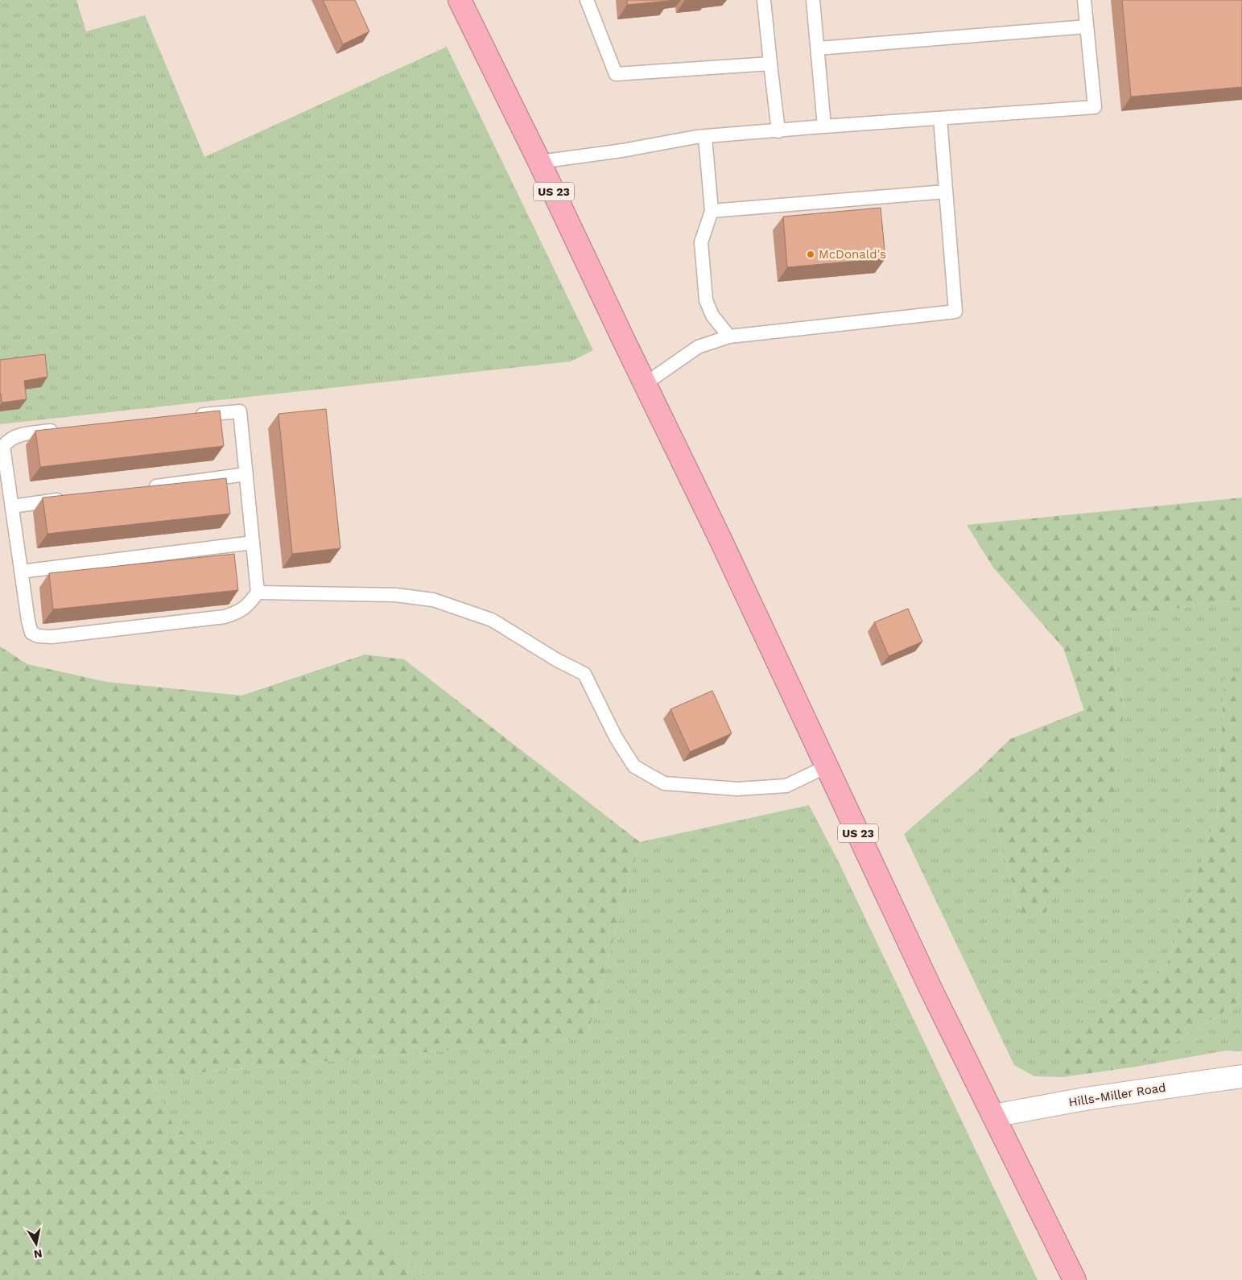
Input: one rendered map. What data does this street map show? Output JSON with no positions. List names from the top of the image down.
{
  "streets": {
    "highway": ["US 23"],
    "street": ["Hills-Miller Road"]
  },
  "crossings": [
    ["US 23", "Hills-Miller Road"]
  ],
  "places": ["McDonald's"],
  "north": "bottom"
}
